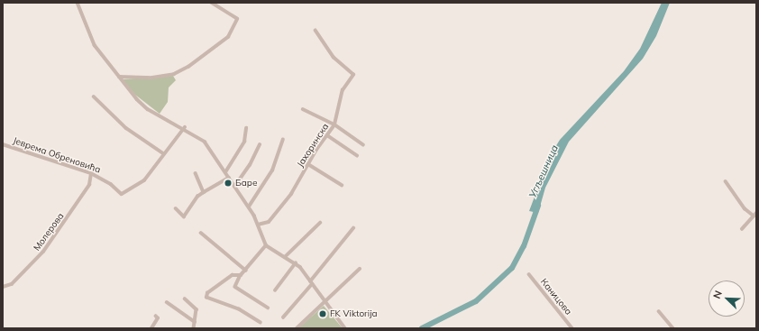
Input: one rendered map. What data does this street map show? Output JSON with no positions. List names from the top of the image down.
{
  "streets": {
    "street": [
      "Јахоринска",
      "Јеврема Обреновића",
      "Молерова",
      "Каницова"
    ]
  },
  "crossings": [
    ["Јеврема Обреновића", "Молерова"]
  ],
  "water": ["Угљешница"],
  "places": ["Баре", "FK Viktorija"],
  "north": "top left"
}
